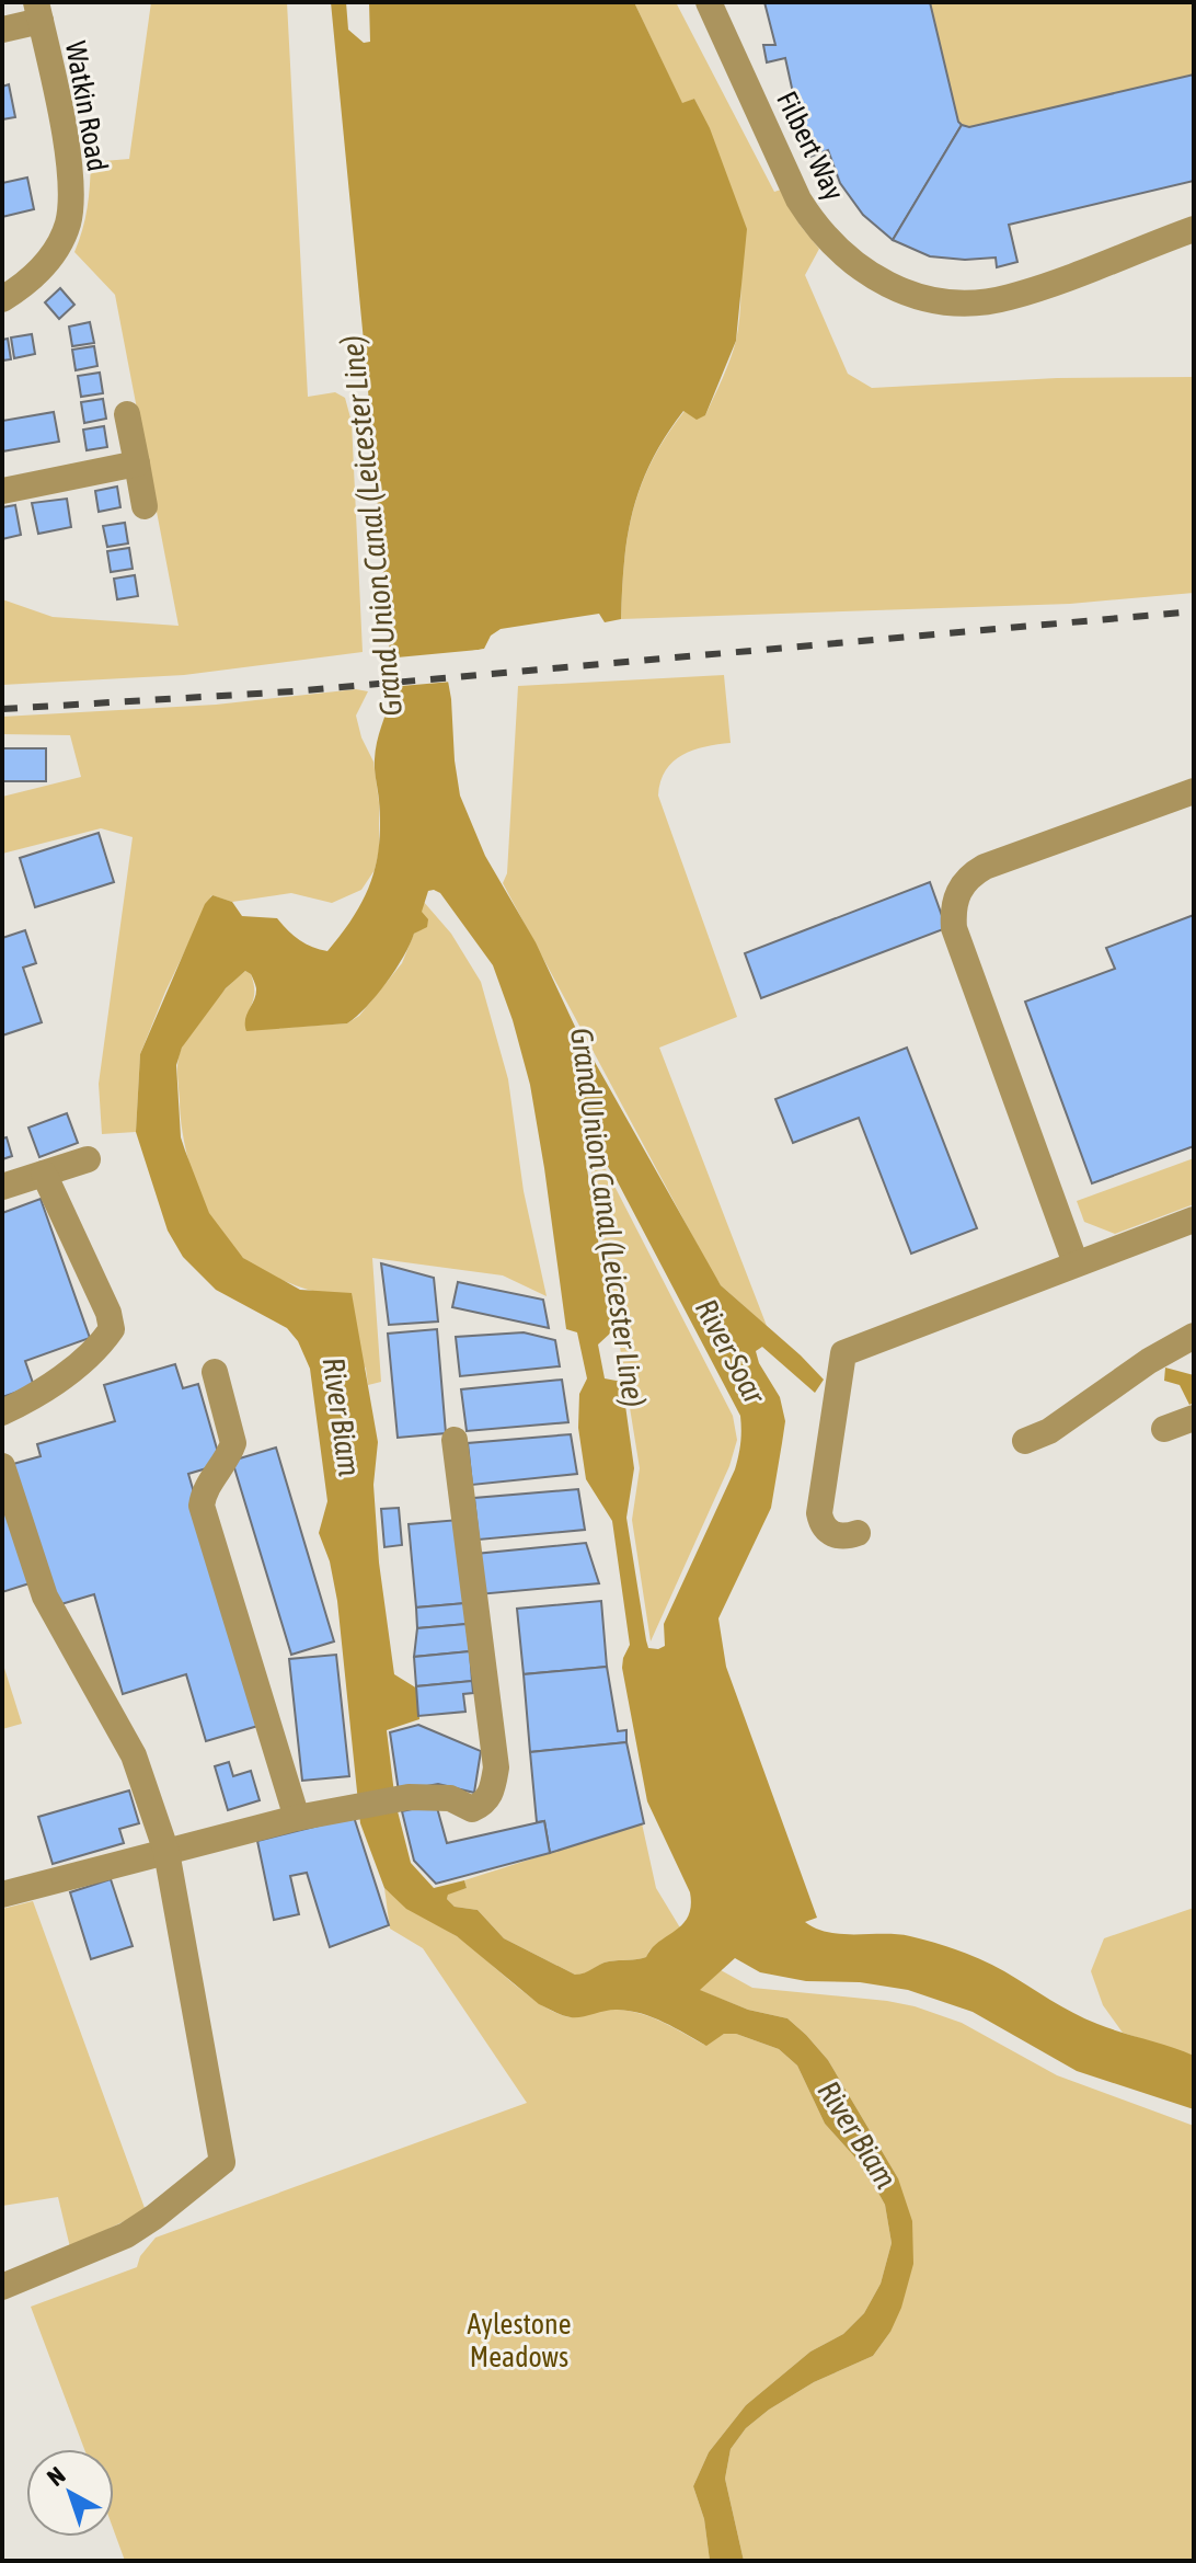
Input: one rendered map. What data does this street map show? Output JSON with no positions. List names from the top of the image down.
{
  "streets": {
    "street": ["Watkin Road", "Filbert Way"]
  },
  "water": ["Grand Union Canal (Leicester Line)", "River Soar", "River Biam"],
  "parks": ["Aylestone Meadows"],
  "north": "top left"
}
